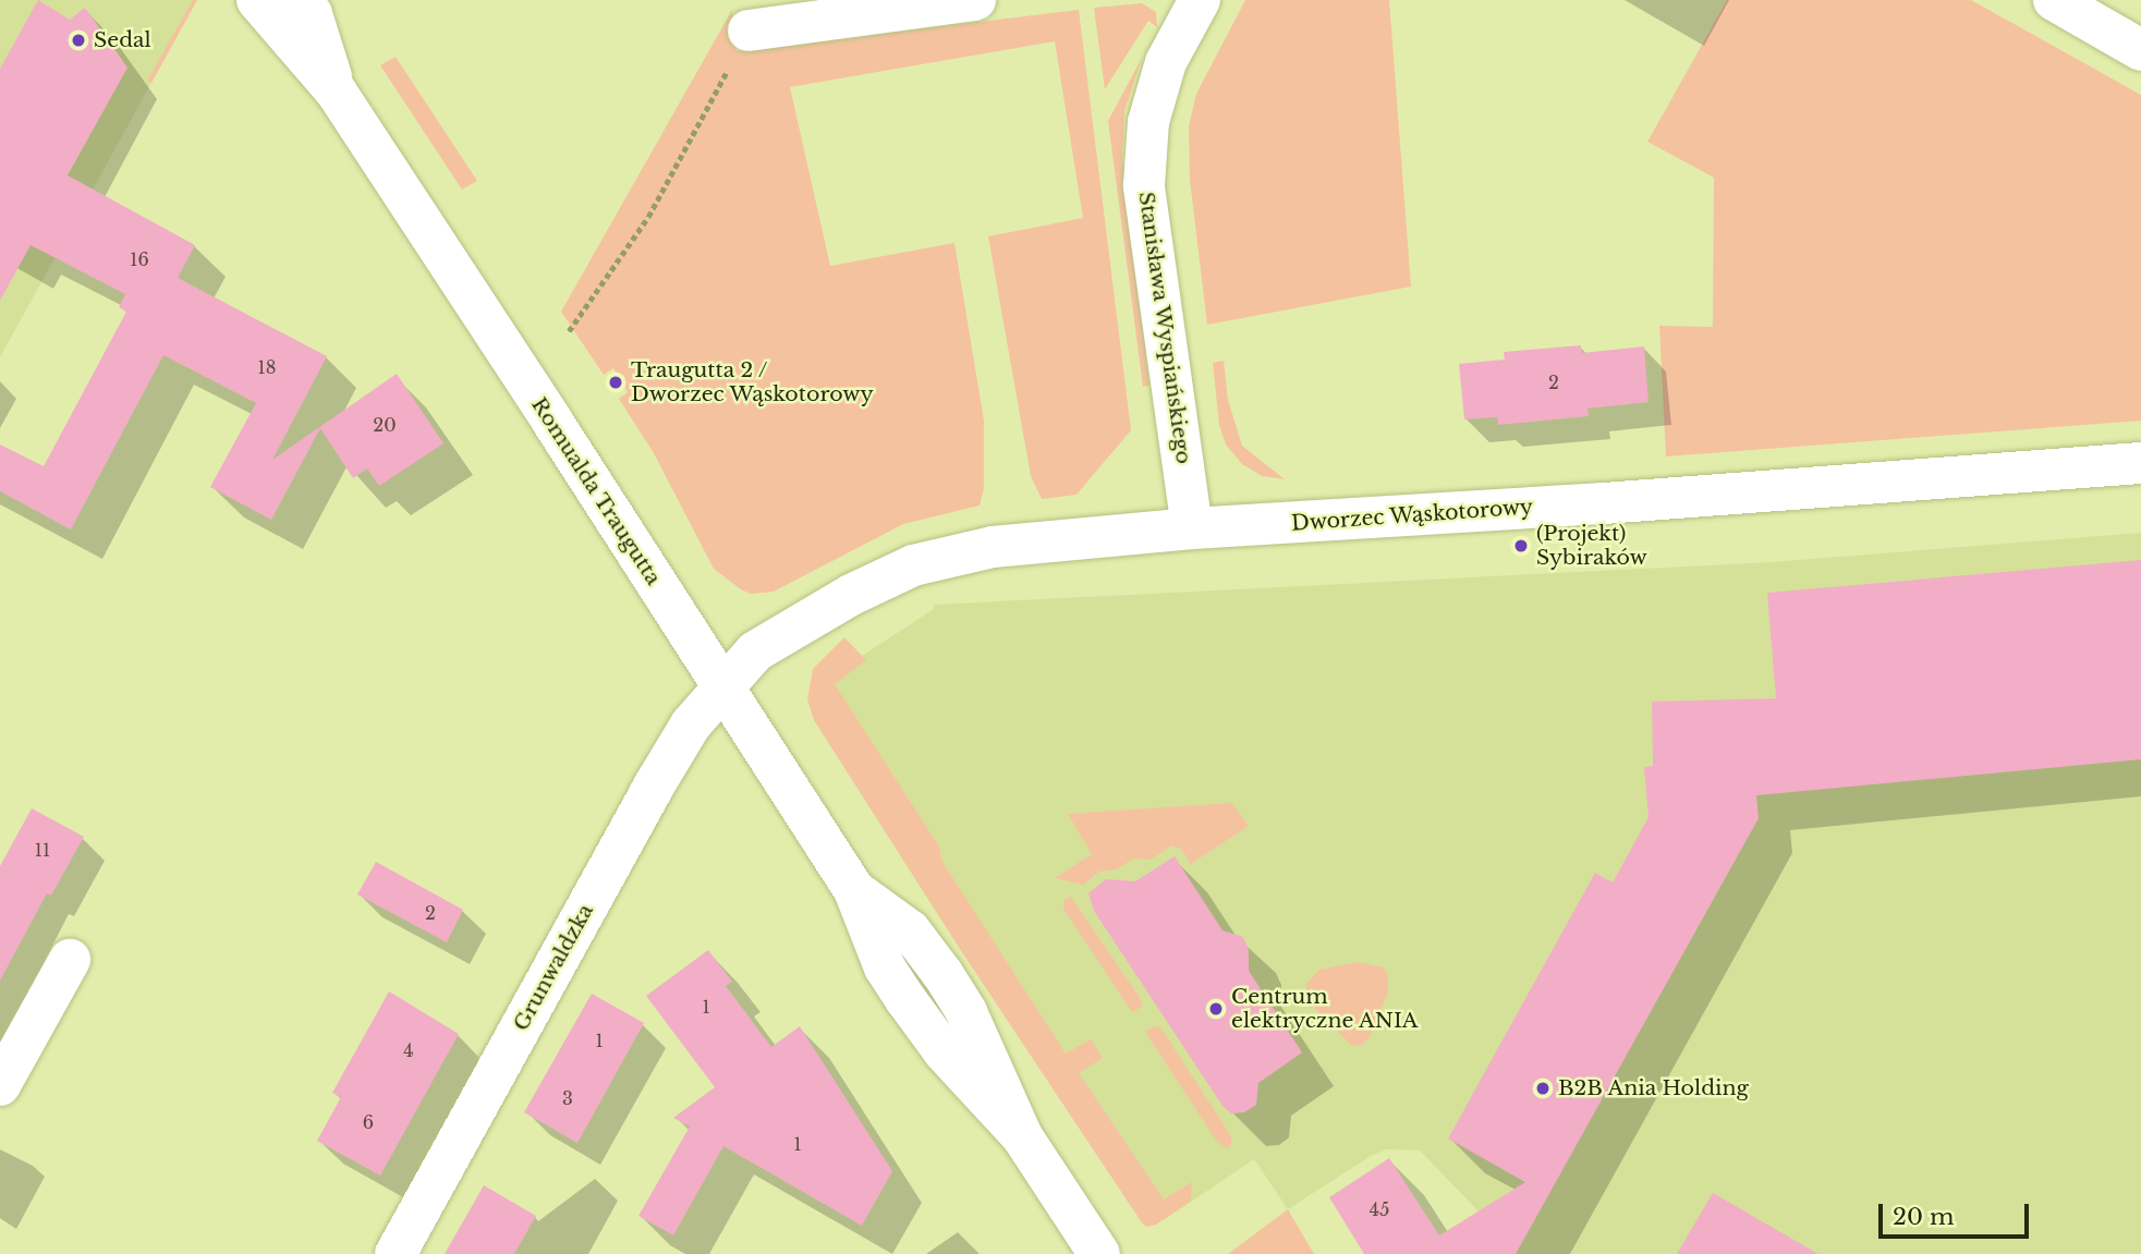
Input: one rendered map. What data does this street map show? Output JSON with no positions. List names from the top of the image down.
{
  "streets": {
    "street": [
      "Stanisława Wyspiańskiego",
      "Romualda Traugutta",
      "Dworzec Wąskotorowy",
      "Grunwaldzka"
    ]
  },
  "crossings": [
    ["Stanisława Wyspiańskiego", "Dworzec Wąskotorowy"],
    ["Romualda Traugutta", "Dworzec Wąskotorowy"],
    ["Romualda Traugutta", "Grunwaldzka"],
    ["Dworzec Wąskotorowy", "Grunwaldzka"]
  ],
  "places": [
    "Sedal",
    "Traugutta 2 / Dworzec Wąskotorowy",
    "(Projekt) Sybiraków",
    "Centrum elektryczne ANIA",
    "B2B Ania Holding"
  ],
  "house_numbers": [
    "16",
    "18",
    "2",
    "20",
    "11",
    "2",
    "1",
    "1",
    "4",
    "3",
    "6",
    "1",
    "45"
  ],
  "scale_bar": "20 m"
}
